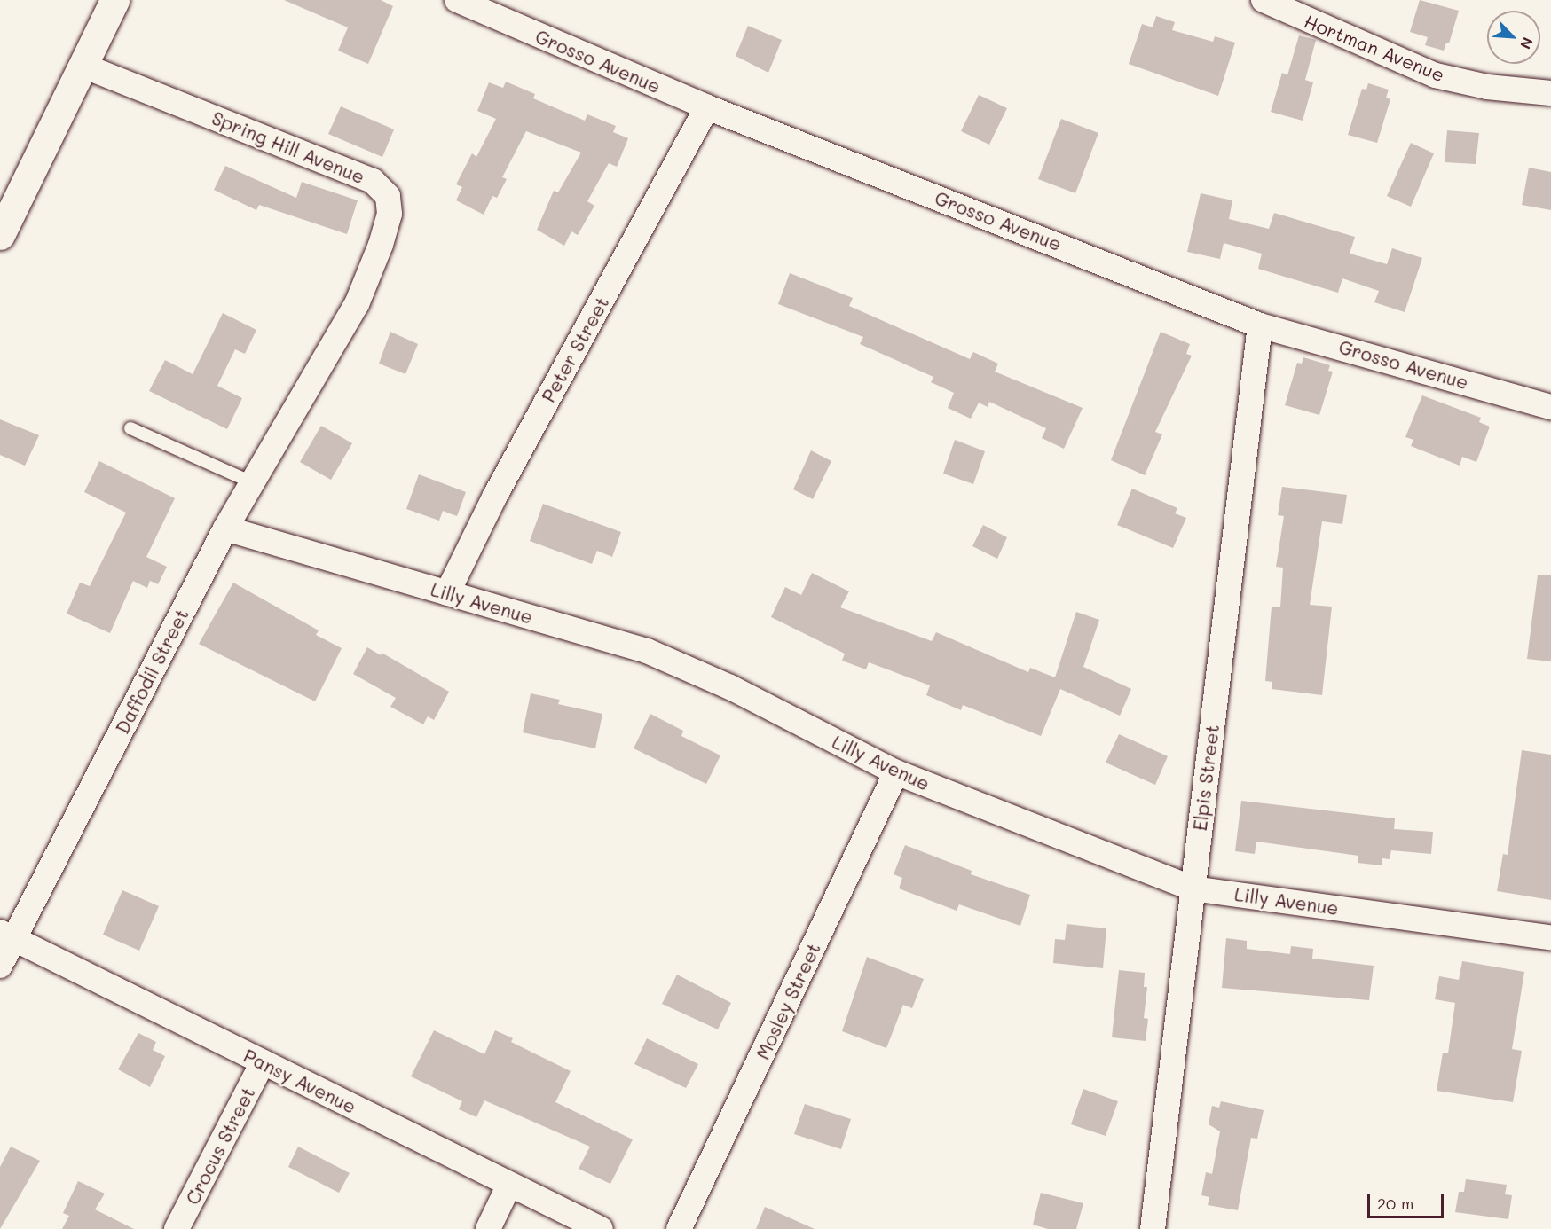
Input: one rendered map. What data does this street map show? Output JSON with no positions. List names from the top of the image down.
{
  "streets": {
    "street": [
      "Hortman Avenue",
      "Grosso Avenue",
      "Spring Hill Avenue",
      "Peter Street",
      "Lilly Avenue",
      "Daffodil Street",
      "Elpis Street",
      "Mosley Street",
      "Pansy Avenue",
      "Crocus Street"
    ]
  },
  "crossings": [
    ["Grosso Avenue", "Peter Street"],
    ["Grosso Avenue", "Elpis Street"],
    ["Spring Hill Avenue", "Daffodil Street"],
    ["Peter Street", "Lilly Avenue"],
    ["Lilly Avenue", "Daffodil Street"],
    ["Lilly Avenue", "Elpis Street"],
    ["Lilly Avenue", "Mosley Street"],
    ["Daffodil Street", "Pansy Avenue"],
    ["Pansy Avenue", "Crocus Street"]
  ],
  "scale_bar": "20 m",
  "north": "bottom right"
}
